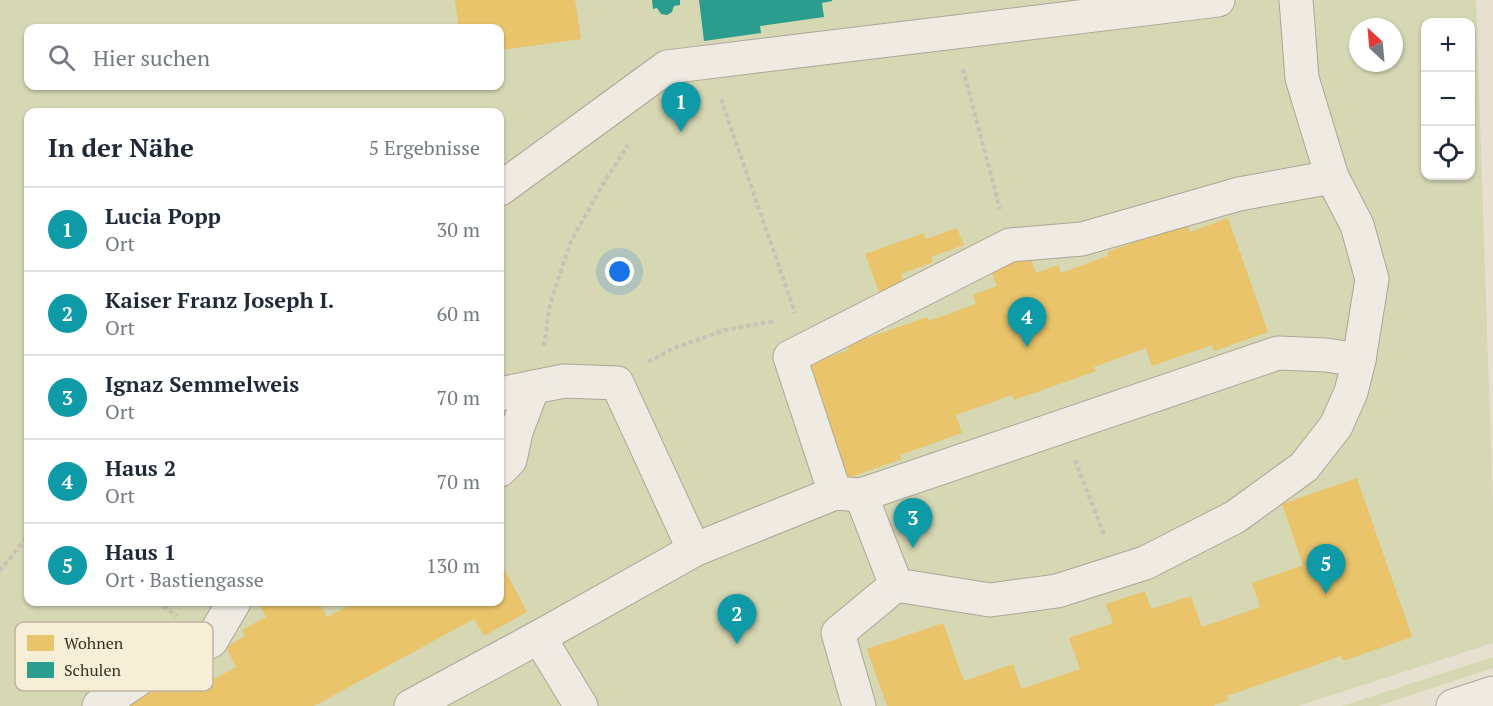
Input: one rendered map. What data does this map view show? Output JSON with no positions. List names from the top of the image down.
{
  "legend": ["Wohnen", "Schulen"],
  "north": "top left",
  "page": {
    "map_buttons": ["+", "−"],
    "search": "Hier suchen",
    "pins": [
      "1",
      "4",
      "3",
      "5",
      "2"
    ],
    "heading": ["In der Nähe", "5 Ergebnisse"],
    "list": [
      {
        "mark": "1",
        "name": "Lucia Popp",
        "note": "Ort",
        "value": "30 m"
      },
      {
        "mark": "2",
        "name": "Kaiser Franz Joseph I.",
        "note": "Ort",
        "value": "60 m"
      },
      {
        "mark": "3",
        "name": "Ignaz Semmelweis",
        "note": "Ort",
        "value": "70 m"
      },
      {
        "mark": "4",
        "name": "Haus 2",
        "note": "Ort",
        "value": "70 m"
      },
      {
        "mark": "5",
        "name": "Haus 1",
        "note": "Ort · Bastiengasse",
        "value": "130 m"
      }
    ]
  }
}
